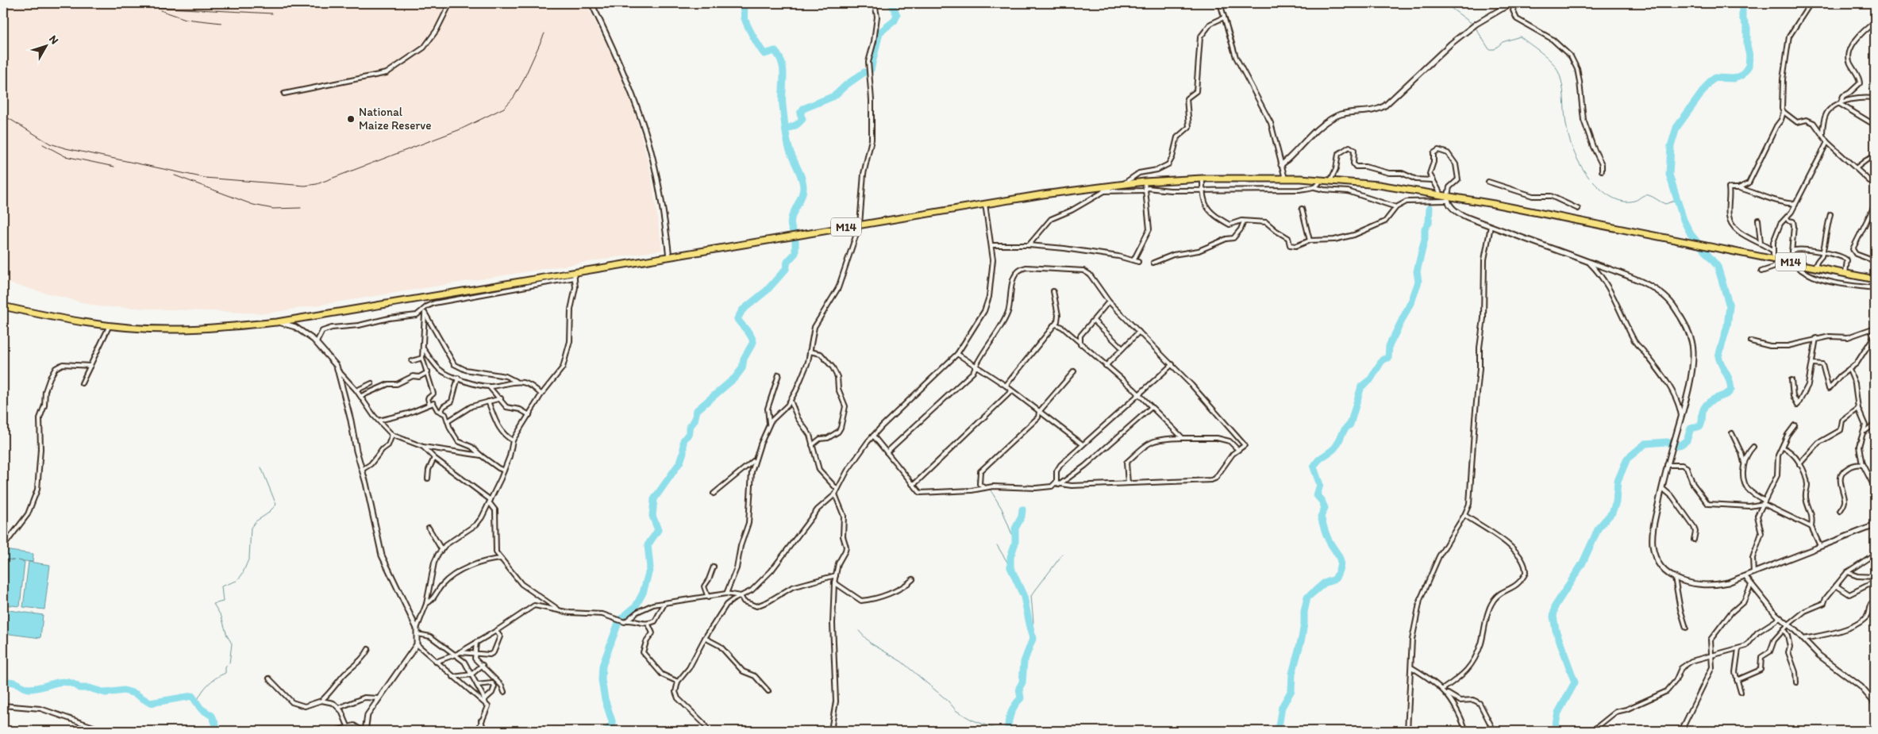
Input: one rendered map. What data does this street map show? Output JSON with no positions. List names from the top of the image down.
{
  "streets": {
    "highway": ["M14"]
  },
  "places": ["National Maize Reserve"],
  "north": "top right"
}
